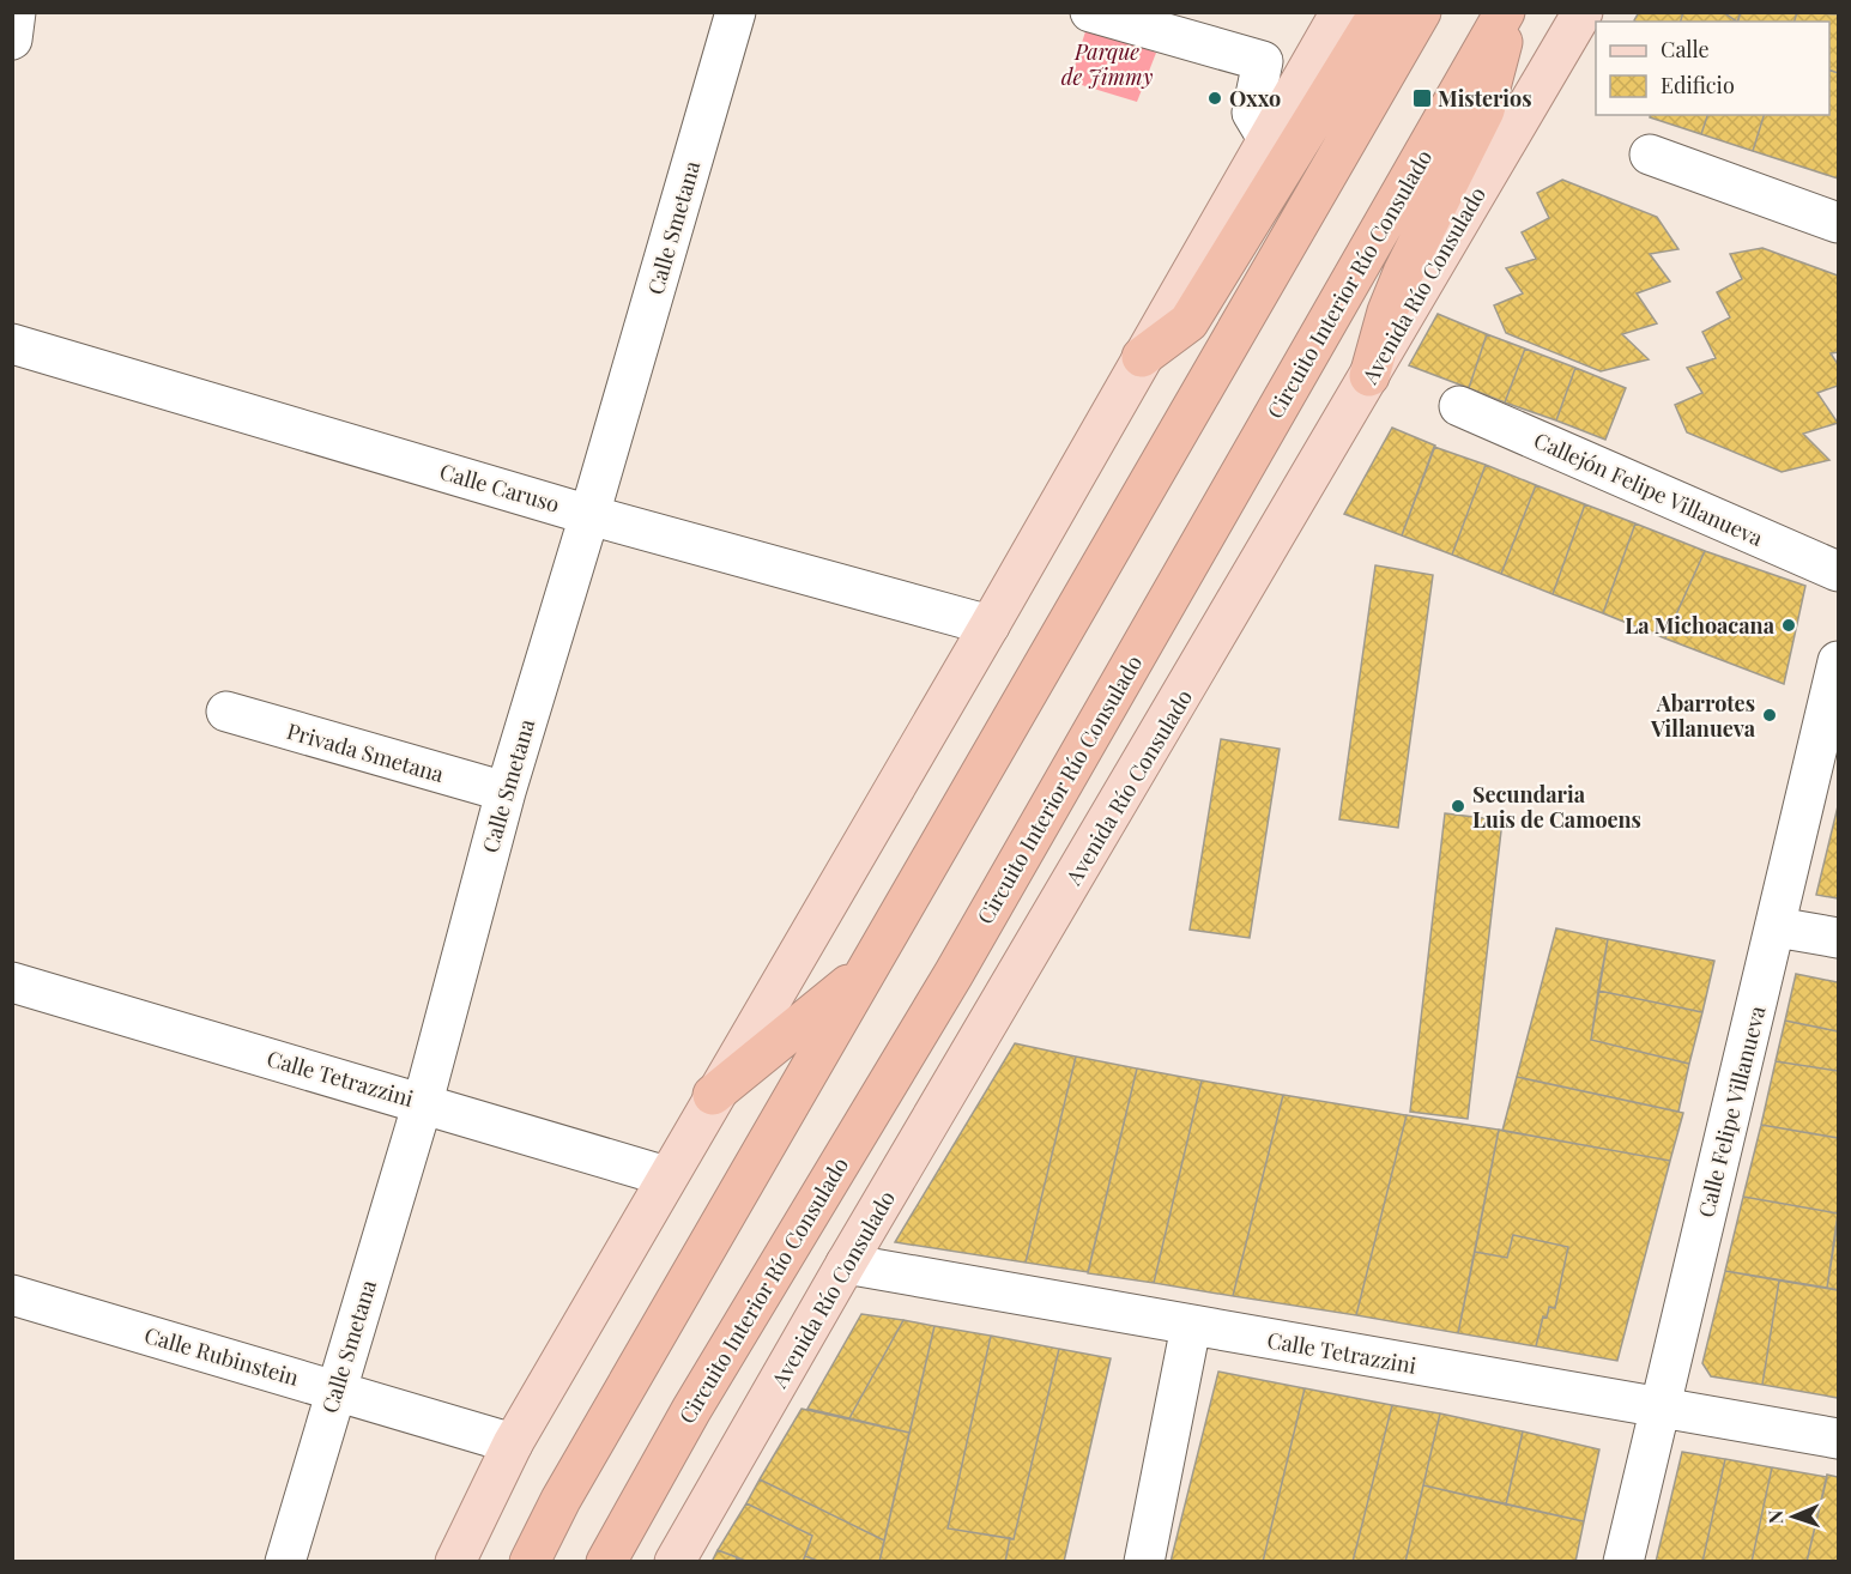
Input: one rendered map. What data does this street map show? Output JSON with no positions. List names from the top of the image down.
{
  "streets": {
    "highway": ["Circuito Interior Río Consulado"],
    "main road": ["Avenida Río Consulado"],
    "street": [
      "Calle Smetana",
      "Calle Caruso",
      "Callejón Felipe Villanueva",
      "Privada Smetana",
      "Calle Tetrazzini",
      "Calle Felipe Villanueva",
      "Calle Rubinstein"
    ]
  },
  "crossings": [
    ["Calle Smetana", "Calle Caruso"],
    ["Calle Smetana", "Privada Smetana"],
    ["Calle Smetana", "Calle Tetrazzini"],
    ["Calle Smetana", "Calle Rubinstein"],
    ["Avenida Río Consulado", "Calle Tetrazzini"],
    ["Calle Tetrazzini", "Calle Felipe Villanueva"]
  ],
  "parks": ["Parque de Jimmy"],
  "places": {
    "other": [
      "Oxxo",
      "La Michoacana",
      "Abarrotes Villanueva",
      "Secundaria Luis de Camoens"
    ],
    "transit": ["Misterios"]
  },
  "legend": ["Calle", "Edificio"],
  "north": "left"
}
